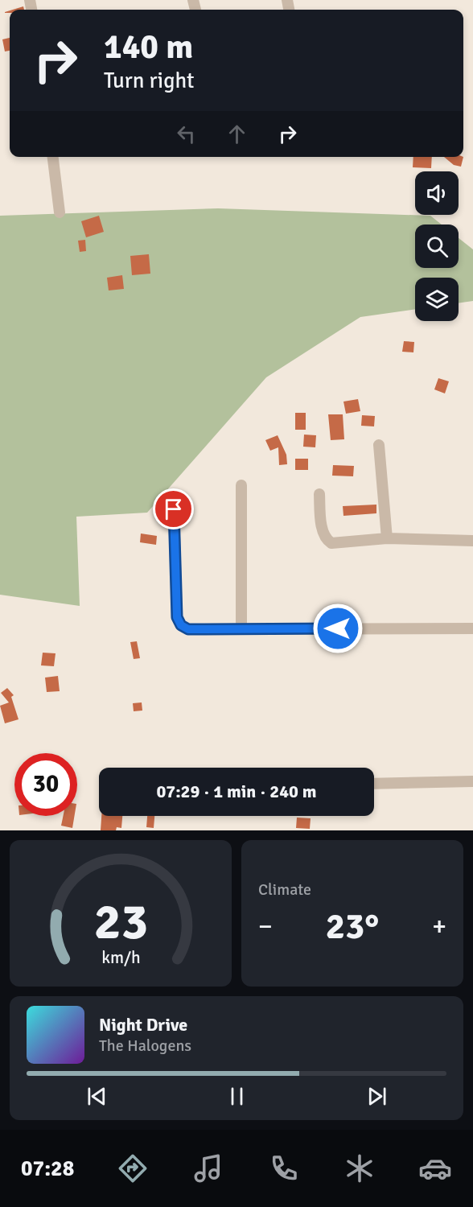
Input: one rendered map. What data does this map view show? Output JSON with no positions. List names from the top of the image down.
{
  "page": {
    "turn": ["140 m", "Turn right"],
    "limit": "30",
    "trip": "07:29 · 1 min · 240 m",
    "tile": "Climate",
    "heat": ["−", "23°", "+"],
    "song": ["Night Drive", "The Halogens"],
    "tabs": "07:28",
    "gauge": ["23", "km/h"]
  }
}
